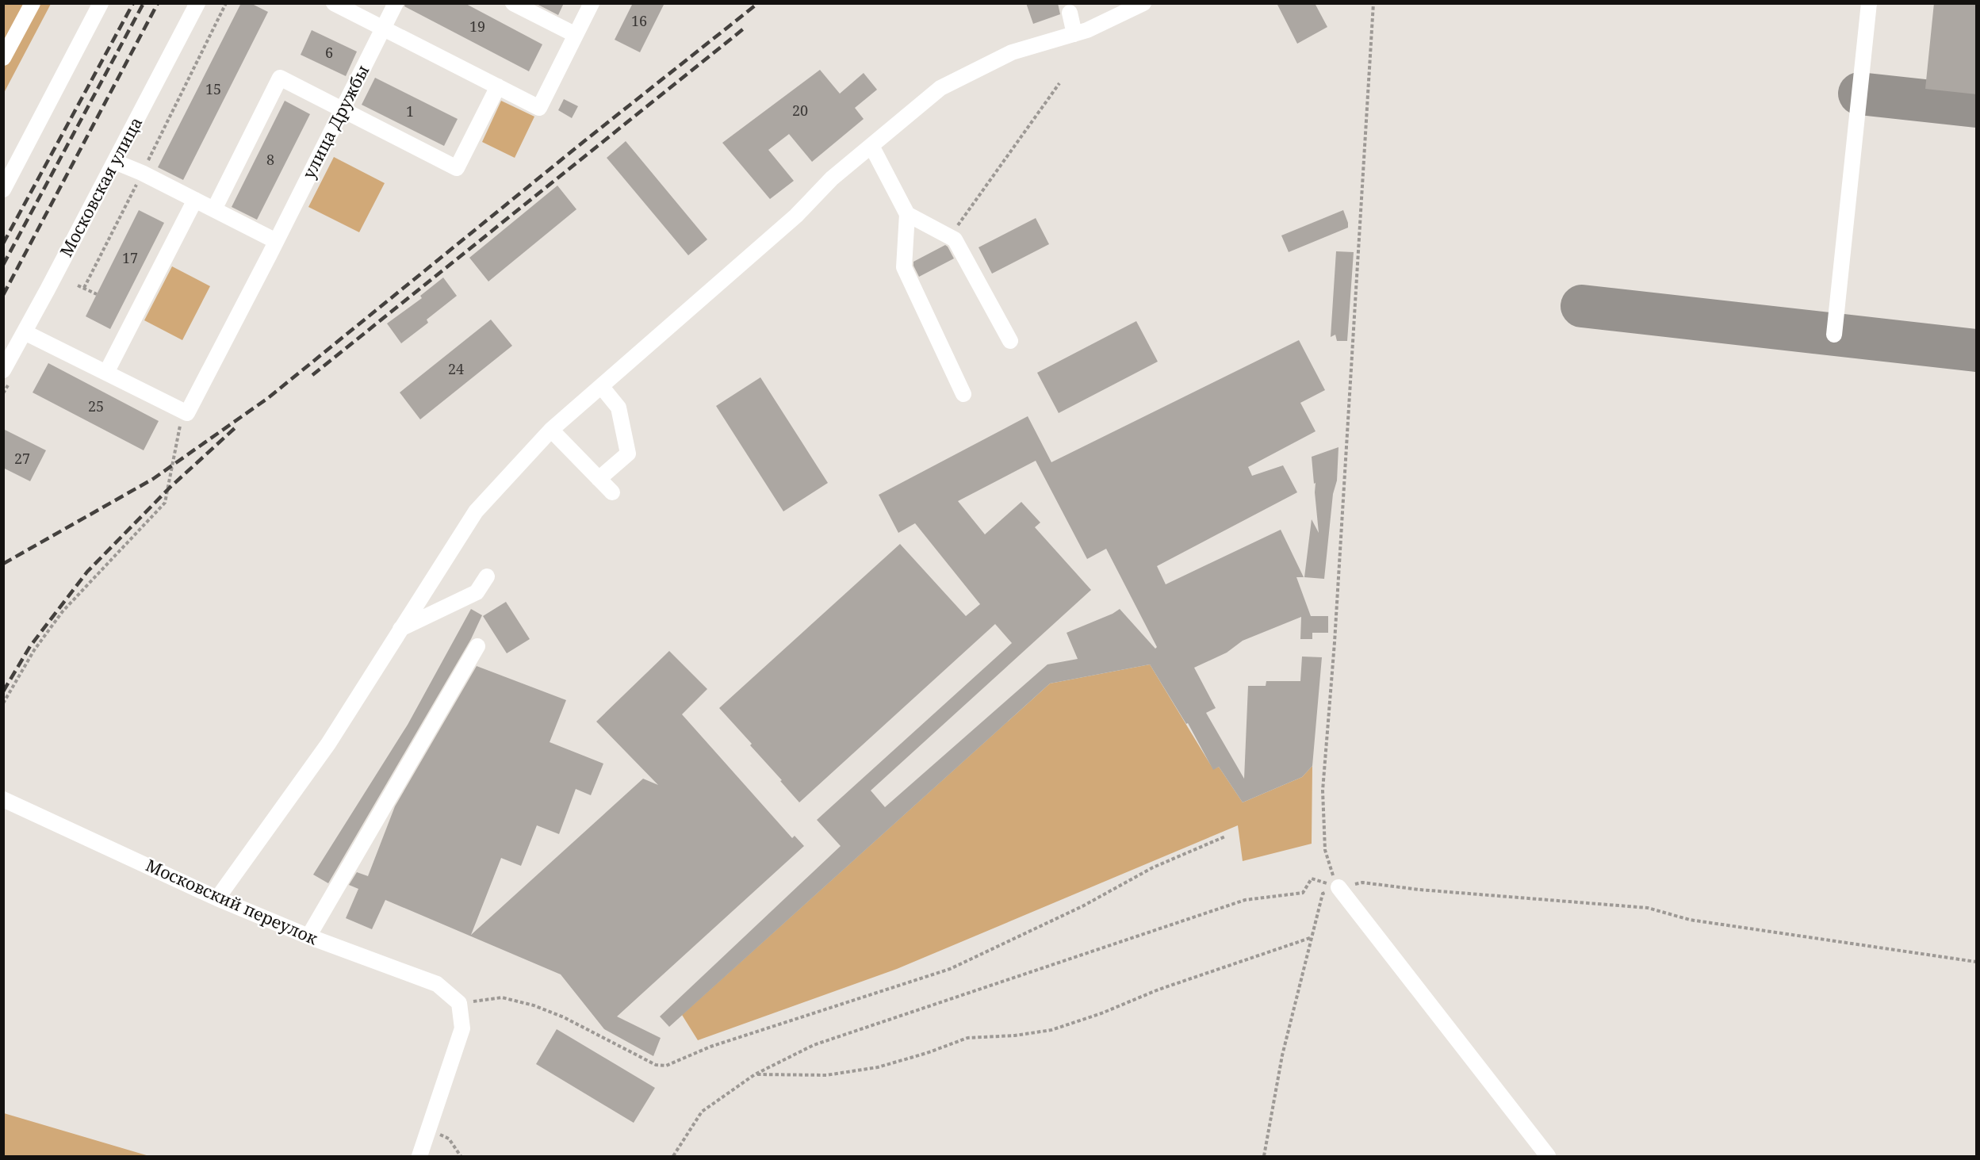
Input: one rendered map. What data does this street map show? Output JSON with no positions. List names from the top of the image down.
{
  "streets": {
    "street": ["улица Дружбы", "Московская улица", "Московский переулок"]
  },
  "house_numbers": [
    "16",
    "19",
    "6",
    "15",
    "20",
    "1",
    "8",
    "17",
    "24",
    "25",
    "27"
  ]
}
